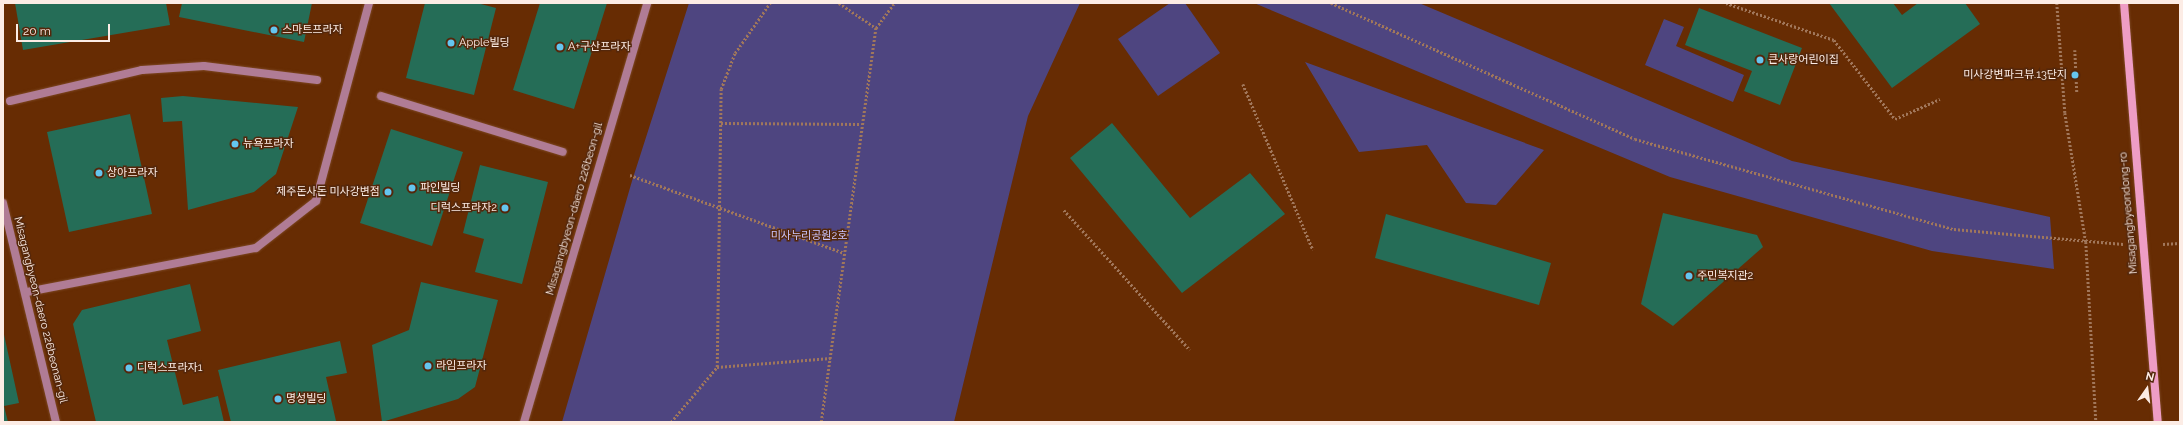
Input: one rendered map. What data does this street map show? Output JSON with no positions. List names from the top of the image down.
{
  "streets": {
    "main road": ["Misagangbyeondong-ro"],
    "street": ["Misagangbyeon-daero 226beon-gil", "Misagangbyeon-daero 226beonan-gil"]
  },
  "parks": ["미사누리공원2호"],
  "places": [
    "스마트프라자",
    "Apple빌딩",
    "A+구산프라자",
    "큰사랑어린이집",
    "미사강변파크뷰.13단지",
    "뉴욕프라자",
    "상아프라자",
    "파인빌딩",
    "제주돈사돈 미사강변점",
    "디럭스프라자2",
    "주민복지관2",
    "라임프라자",
    "디럭스프라자1",
    "명성빌딩"
  ],
  "scale_bar": "20 m",
  "north": "top"
}
